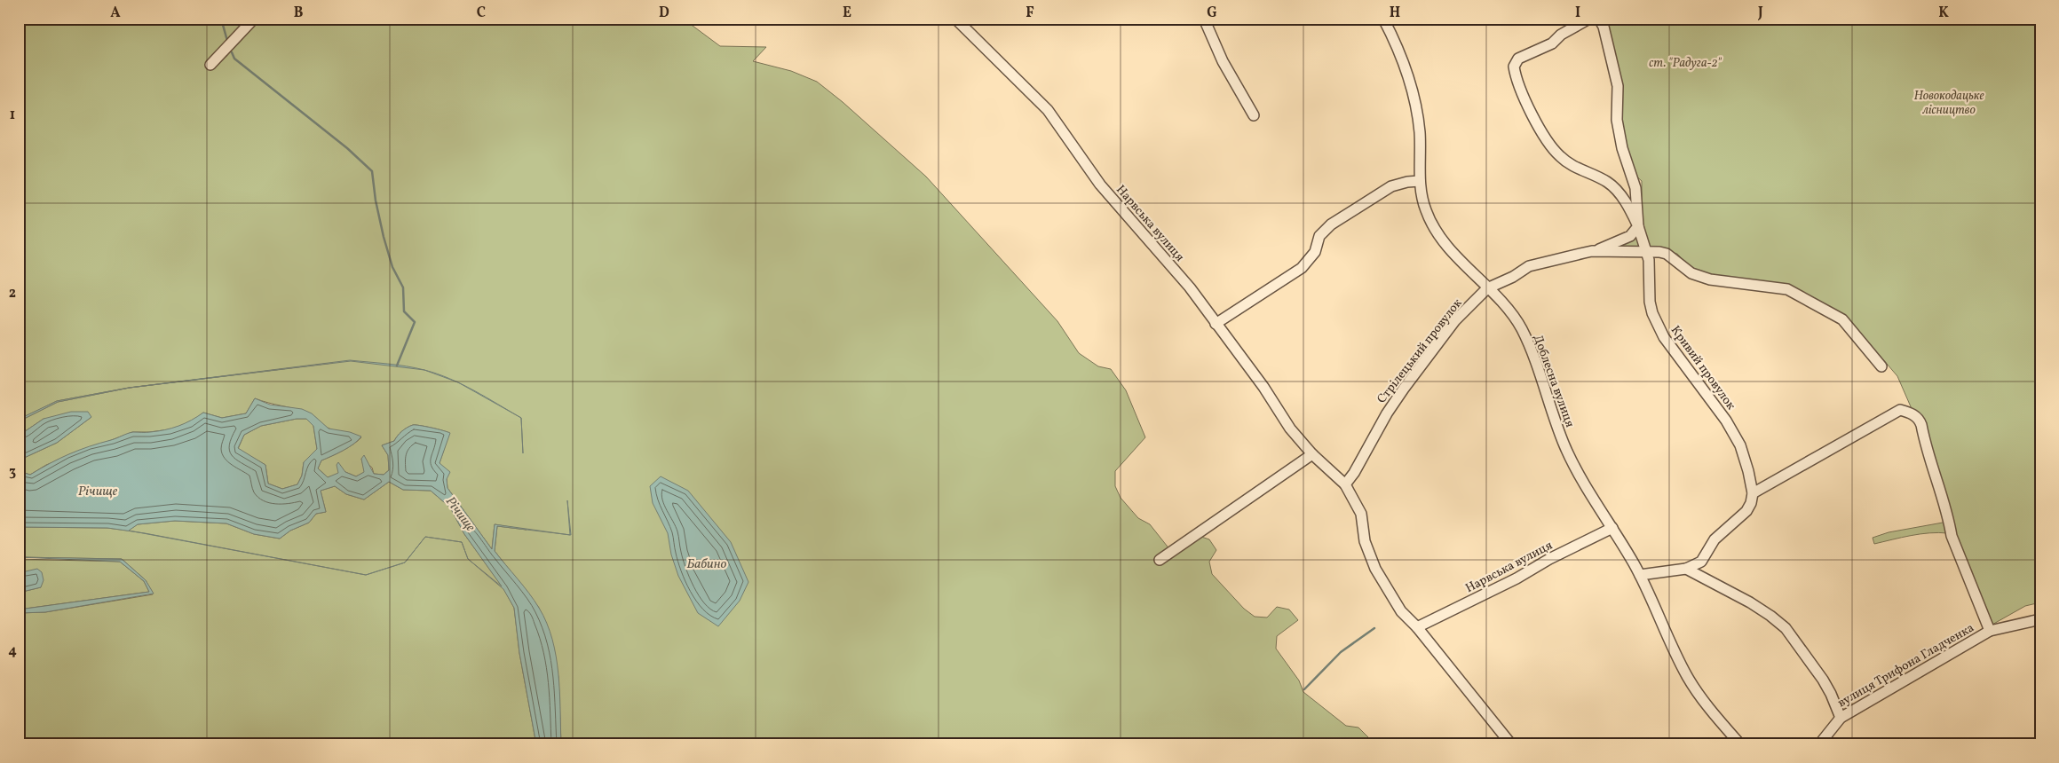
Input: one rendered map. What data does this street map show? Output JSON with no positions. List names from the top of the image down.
{
  "streets": {
    "street": [
      "Нарвська вулиця",
      "Стрілецький провулок",
      "Кривий провулок",
      "Доблесна вулиця",
      "вулиця Трифона Гладченка"
    ]
  },
  "crossings": [
    ["Нарвська вулиця", "Стрілецький провулок"],
    ["Нарвська вулиця", "Доблесна вулиця"],
    ["Стрілецький провулок", "Кривий провулок"],
    ["Стрілецький провулок", "Доблесна вулиця"],
    ["Кривий провулок", "вулиця Трифона Гладченка"]
  ],
  "water": ["Річище", "Бабино"],
  "parks": ["ст. \"Радуга-2\"", "Новокодацьке лісництво"],
  "grid": {
    "columns": [
      "A",
      "B",
      "C",
      "D",
      "E",
      "F",
      "G",
      "H",
      "I",
      "J",
      "K"
    ],
    "rows": [
      "1",
      "2",
      "3",
      "4"
    ]
  }
}
